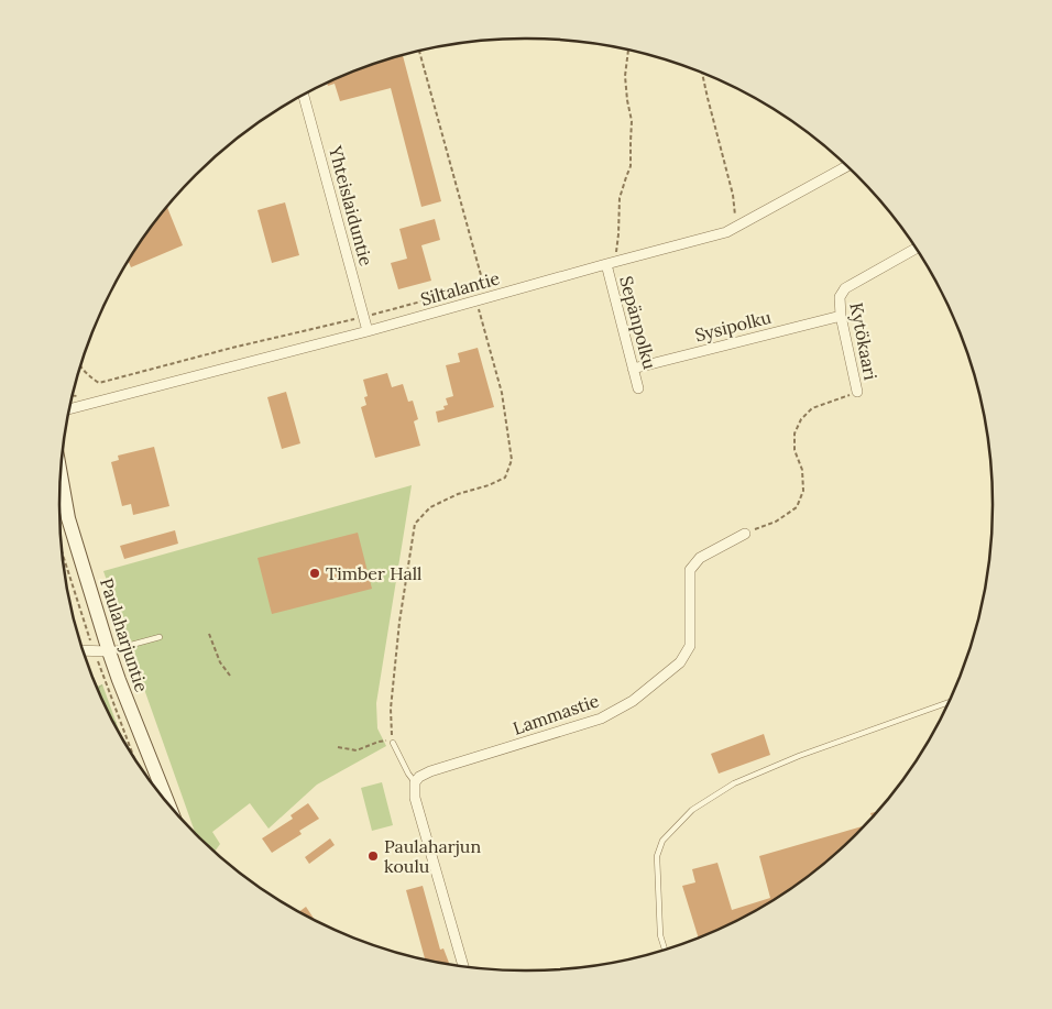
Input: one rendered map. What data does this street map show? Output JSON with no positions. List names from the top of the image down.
{
  "streets": {
    "main road": ["Paulaharjuntie"],
    "street": [
      "Yhteislaiduntie",
      "Siltalantie",
      "Sepänpolku",
      "Sysipolku",
      "Kytökaari",
      "Lammastie"
    ]
  },
  "crossings": [
    ["Yhteislaiduntie", "Siltalantie"],
    ["Siltalantie", "Sepänpolku"],
    ["Sepänpolku", "Sysipolku"],
    ["Sysipolku", "Kytökaari"]
  ],
  "places": ["Timber Hall", "Paulaharjun koulu"]
}
